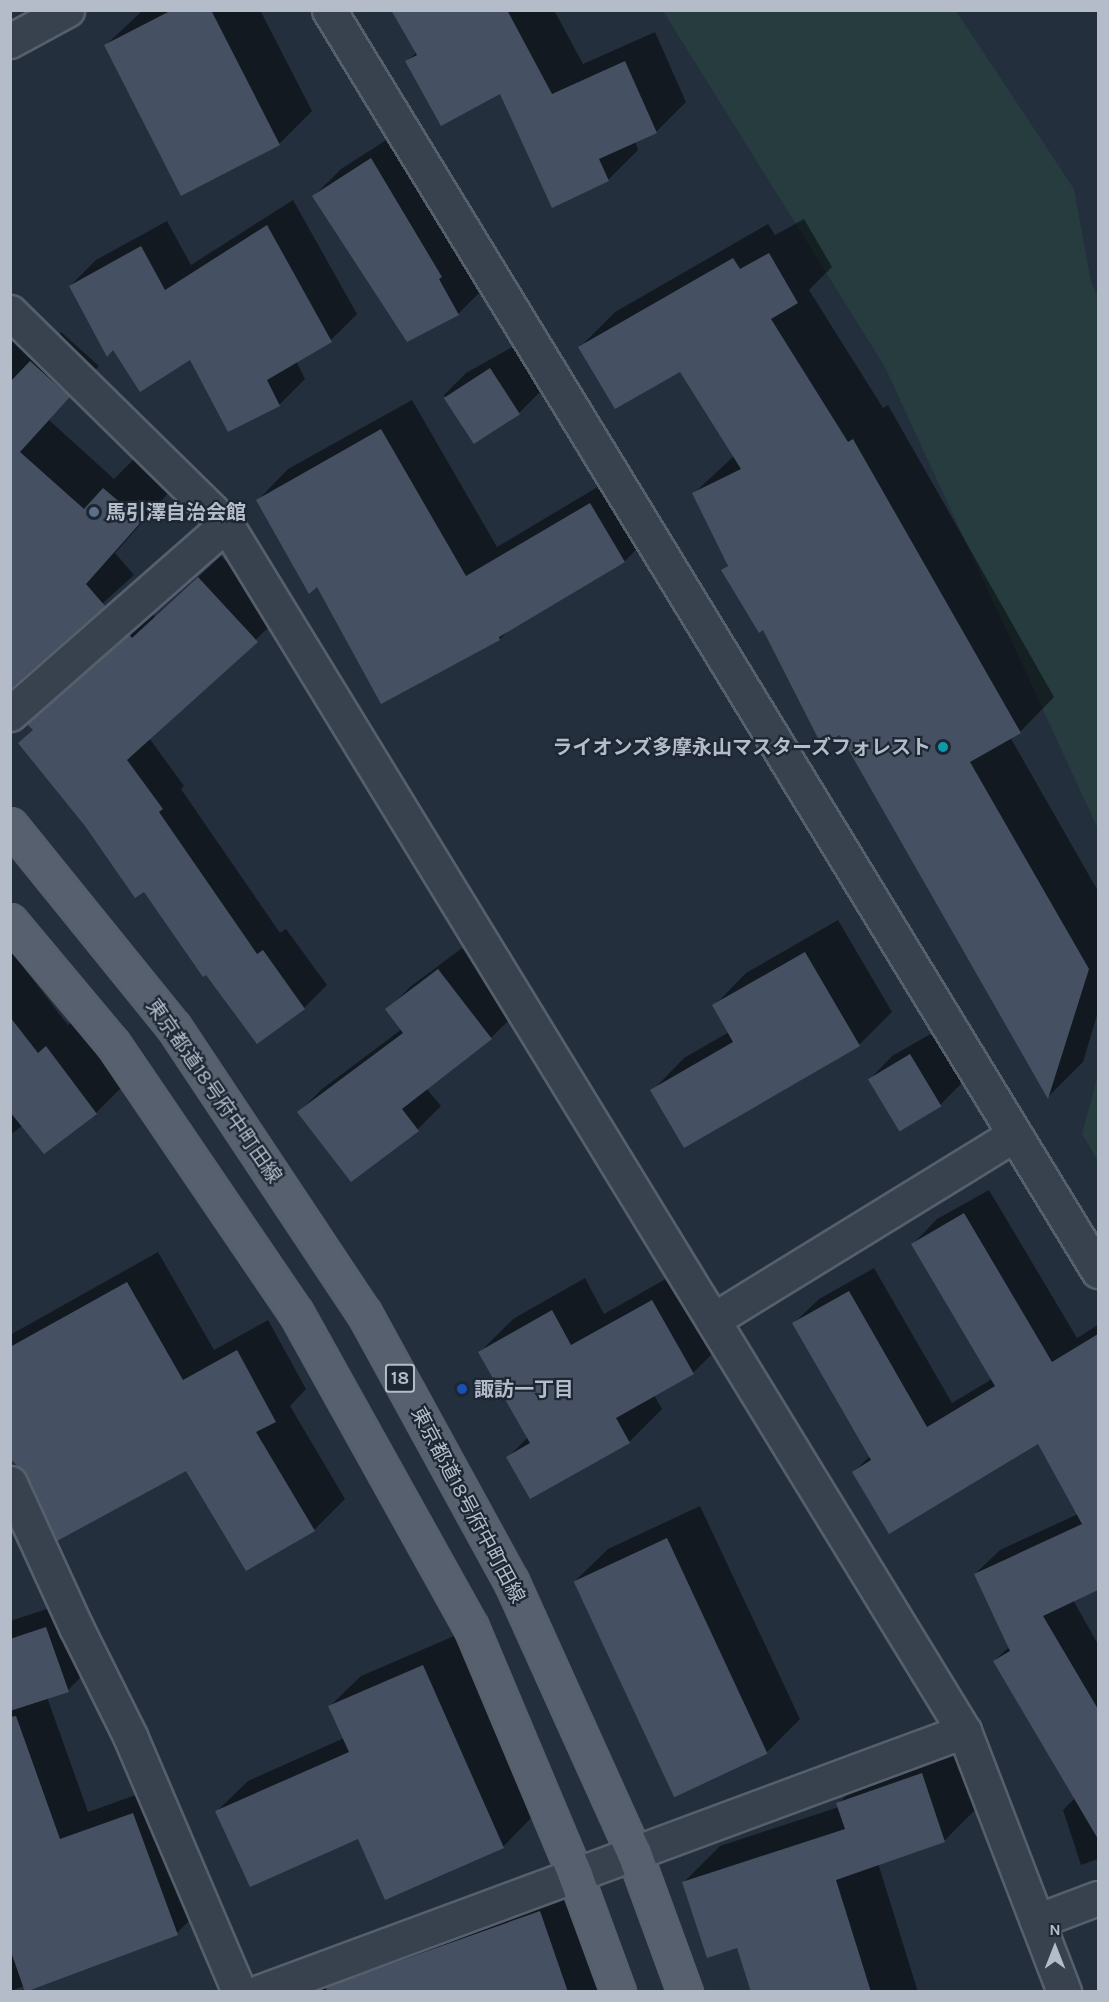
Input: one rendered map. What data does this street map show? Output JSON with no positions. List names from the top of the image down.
{
  "streets": {
    "main road": ["東京都道18号府中町田線", "18"]
  },
  "places": ["馬引澤自治会館", "ライオンズ多摩永山マスターズフォレスト", "諏訪一丁目"],
  "north": "top"
}
